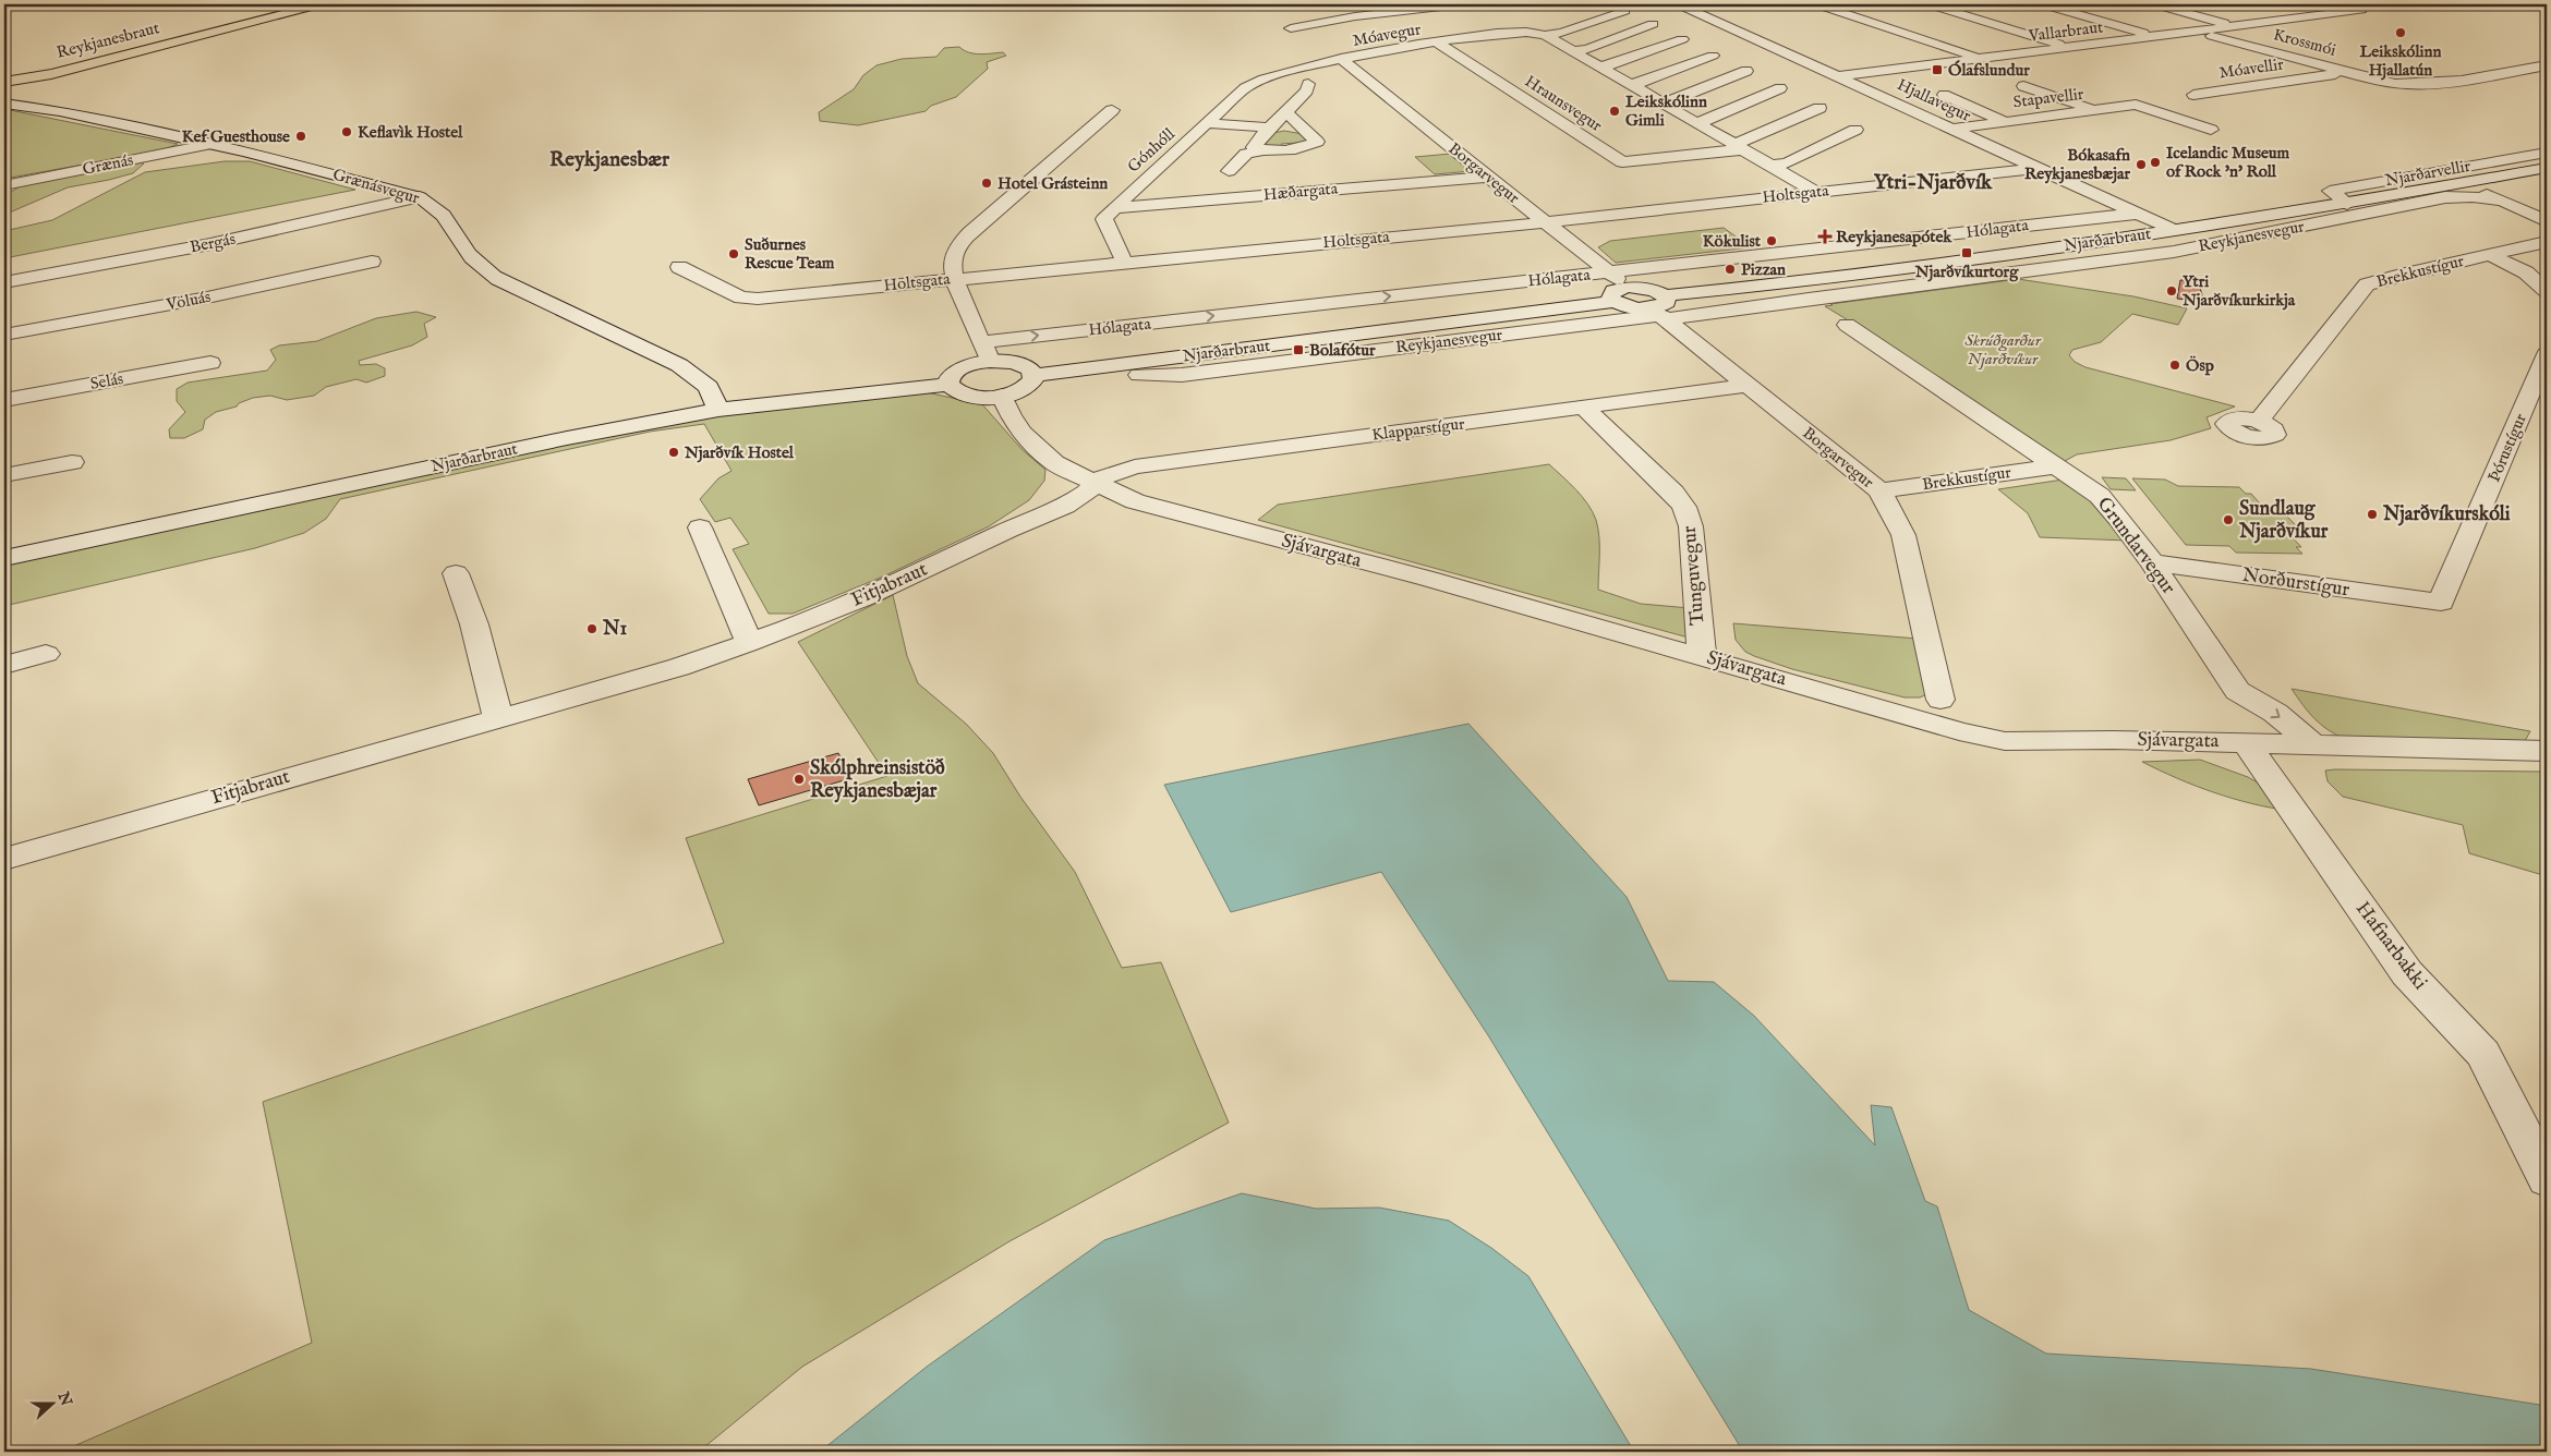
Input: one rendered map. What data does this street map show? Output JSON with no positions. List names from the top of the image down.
{
  "streets": {
    "highway": ["Reykjanesbraut"],
    "street": [
      "Vallarbraut",
      "Móavegur",
      "Krossmói",
      "Móavellir",
      "Stapavellir",
      "Hjallavegur",
      "Hraunsvegur",
      "Gónhóll",
      "Grænás",
      "Borgarvegur",
      "Njarðarvellir",
      "Grænásvegur",
      "Hæðargata",
      "Holtsgata",
      "Hólagata",
      "Reykjanesvegur",
      "Njarðarbraut",
      "Bergás",
      "Brekkustígur",
      "Völuás",
      "Selás",
      "Klapparstígur",
      "Þórustígur",
      "Grundarvegur",
      "Sjávargata",
      "Tunguvegur",
      "Norðurstígur",
      "Fitjabraut",
      "Hafnarbakki"
    ]
  },
  "crossings": [
    ["Vallarbraut", "Krossmói"],
    ["Vallarbraut", "Hjallavegur"],
    ["Móavegur", "Hraunsvegur"],
    ["Móavegur", "Gónhóll"],
    ["Móavegur", "Borgarvegur"],
    ["Reykjanesbraut", "Grænásvegur"],
    ["Krossmói", "Móavellir"],
    ["Stapavellir", "Hjallavegur"],
    ["Hjallavegur", "Holtsgata"],
    ["Hjallavegur", "Hólagata"],
    ["Hjallavegur", "Njarðarbraut"],
    ["Gónhóll", "Borgarvegur"],
    ["Gónhóll", "Hæðargata"],
    ["Grænás", "Grænásvegur"],
    ["Borgarvegur", "Hæðargata"],
    ["Borgarvegur", "Holtsgata"],
    ["Borgarvegur", "Hólagata"],
    ["Borgarvegur", "Reykjanesvegur"],
    ["Borgarvegur", "Njarðarbraut"],
    ["Borgarvegur", "Brekkustígur"],
    ["Borgarvegur", "Klapparstígur"],
    ["Njarðarvellir", "Njarðarbraut"],
    ["Grænásvegur", "Njarðarbraut"],
    ["Grænásvegur", "Bergás"],
    ["Reykjanesvegur", "Njarðarbraut"],
    ["Brekkustígur", "Grundarvegur"],
    ["Klapparstígur", "Sjávargata"],
    ["Klapparstígur", "Tunguvegur"],
    ["Klapparstígur", "Fitjabraut"],
    ["Þórustígur", "Norðurstígur"],
    ["Grundarvegur", "Sjávargata"],
    ["Grundarvegur", "Norðurstígur"],
    ["Sjávargata", "Tunguvegur"],
    ["Sjávargata", "Fitjabraut"],
    ["Sjávargata", "Hafnarbakki"]
  ],
  "one_way": ["Hólagata", "Grundarvegur"],
  "districts": ["Reykjanesbær", "Ytri-Njarðvík"],
  "parks": ["Skrúðgarður Njarðvíkur"],
  "places": {
    "other": [
      "Leikskólinn Hjallatún",
      "Leikskólinn Gimli",
      "Keflavìk Hostel",
      "Kef Guesthouse",
      "Icelandic Museum of Rock 'n' Roll",
      "Bókasafn Reykjanesbæjar",
      "Hotel Grásteinn",
      "Kökulist",
      "Suðurnes Rescue Team",
      "Pizzan",
      "Ytri Njarðvíkurkirkja",
      "Ösp",
      "Njarðvík Hostel",
      "Njarðvíkurskóli",
      "Sundlaug Njarðvíkur",
      "N1",
      "Skólphreinsistöð Reykjanesbæjar"
    ],
    "transit": ["Ólafslundur", "Njarðvíkurtorg", "Bolafótur"],
    "health": ["Reykjanesapótek"]
  },
  "north": "right"
}
